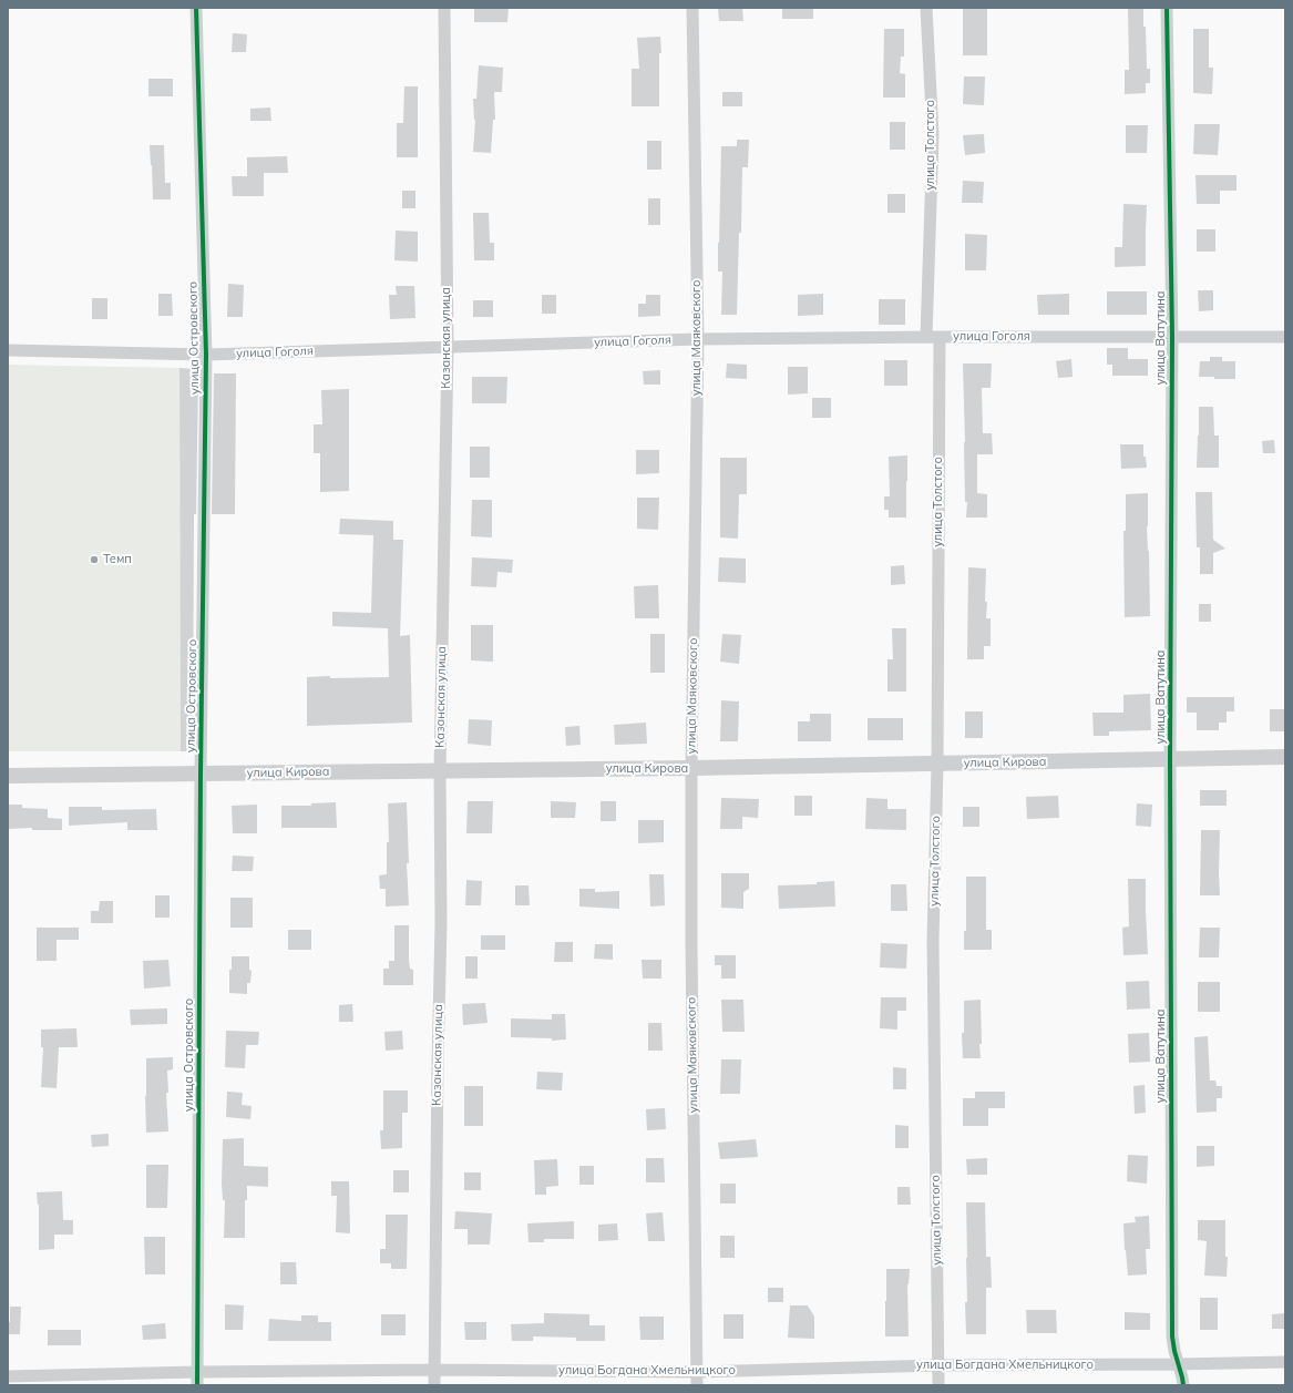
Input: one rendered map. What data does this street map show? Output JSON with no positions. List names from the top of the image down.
{
  "streets": {
    "street": [
      "улица Толстого",
      "улица Гоголя",
      "улица Островского",
      "Казанская улица",
      "улица Маяковского",
      "улица Ватутина",
      "улица Кирова",
      "улица Богдана Хмельницкого"
    ]
  },
  "crossings": [
    ["улица Толстого", "улица Гоголя"],
    ["улица Толстого", "улица Кирова"],
    ["улица Толстого", "улица Богдана Хмельницкого"],
    ["улица Гоголя", "улица Островского"],
    ["улица Гоголя", "Казанская улица"],
    ["улица Гоголя", "улица Маяковского"],
    ["улица Гоголя", "улица Ватутина"],
    ["улица Островского", "улица Кирова"],
    ["улица Островского", "улица Богдана Хмельницкого"],
    ["Казанская улица", "улица Кирова"],
    ["Казанская улица", "улица Богдана Хмельницкого"],
    ["улица Маяковского", "улица Кирова"],
    ["улица Маяковского", "улица Богдана Хмельницкого"],
    ["улица Ватутина", "улица Кирова"],
    ["улица Ватутина", "улица Богдана Хмельницкого"]
  ],
  "places": ["Темп"]
}
